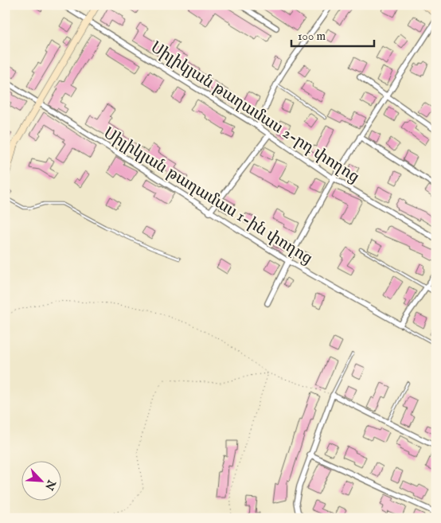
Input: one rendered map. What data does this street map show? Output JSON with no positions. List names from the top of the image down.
{
  "streets": {
    "street": ["Սիլիկյան թաղամաս 2-րդ փողոց", "Սիլիկյան թաղամաս 1-ին փողոց"]
  },
  "scale_bar": "100 m",
  "north": "bottom right"
}
